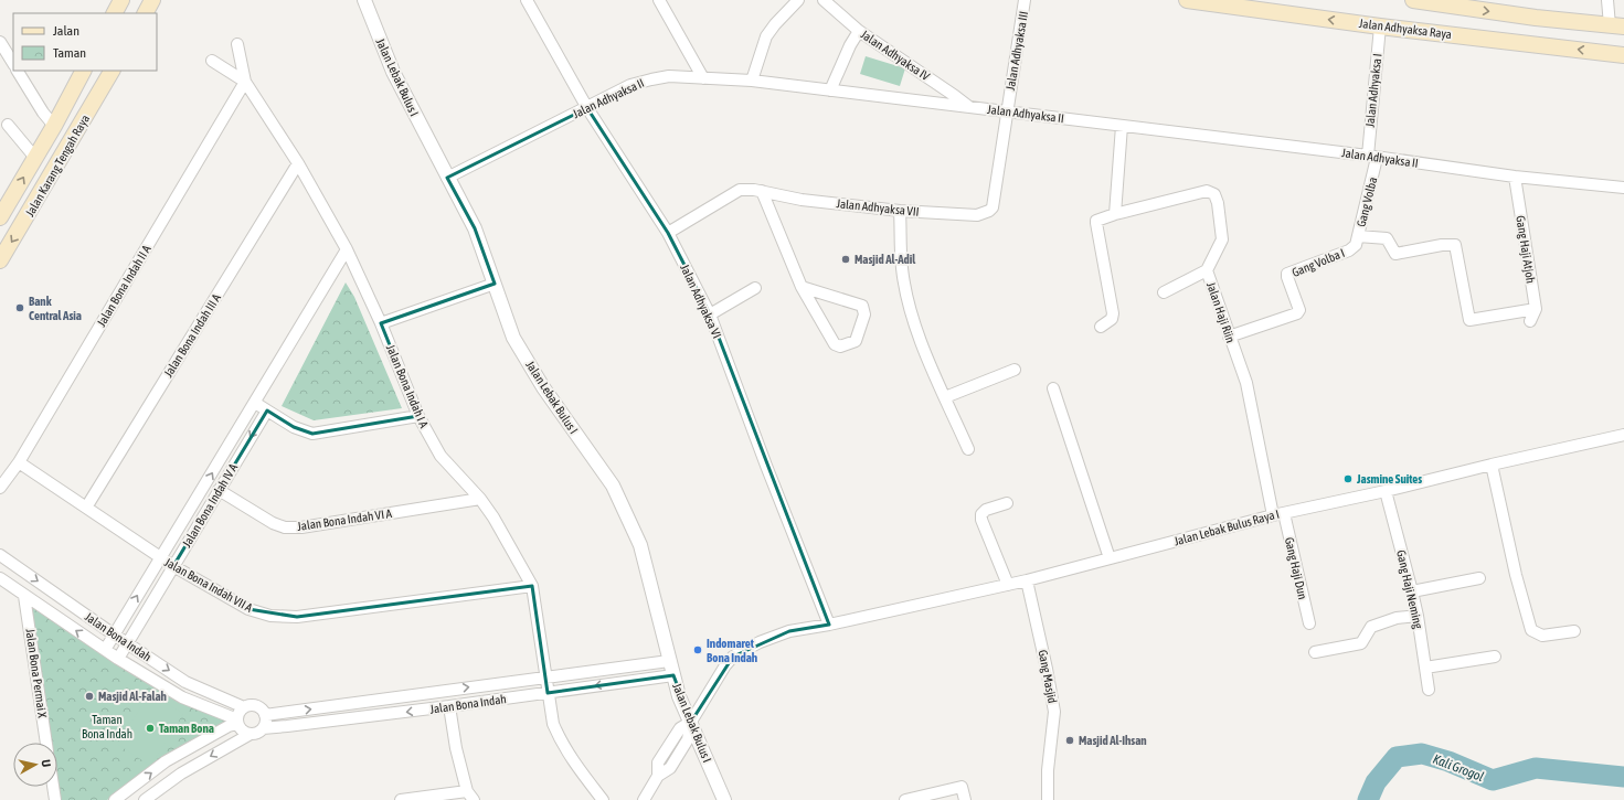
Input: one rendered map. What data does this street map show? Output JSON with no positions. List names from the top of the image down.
{
  "streets": {
    "main road": ["Jalan Adhyaksa Raya", "Jalan Karang Tengah Raya"],
    "street": [
      "Jalan Adhyaksa III",
      "Jalan Adhyaksa IV",
      "Jalan Lebak Bulus I",
      "Jalan Adhyaksa I",
      "Jalan Adhyaksa II",
      "Gang Volba",
      "Jalan Adhyaksa VII",
      "Gang Haji Atjoh",
      "Gang Volba I",
      "Jalan Bona Indah II A",
      "Jalan Adhyaksa VI",
      "Jalan Haji Riin",
      "Jalan Bona Indah III A",
      "Jalan Bona Indah I A",
      "Jalan Bona Indah IV A",
      "Jalan Bona Indah VI A",
      "Jalan Lebak Bulus Raya I",
      "Gang Haji Dun",
      "Jalan Bona Indah VII A",
      "Gang Haji Neming",
      "Jalan Bona Indah",
      "Jalan Bona Permai X",
      "Gang Masjid"
    ]
  },
  "crossings": [
    ["Jalan Adhyaksa Raya", "Jalan Adhyaksa I"],
    ["Jalan Adhyaksa III", "Jalan Adhyaksa II"],
    ["Jalan Adhyaksa III", "Jalan Adhyaksa VII"],
    ["Jalan Adhyaksa IV", "Jalan Adhyaksa II"],
    ["Jalan Lebak Bulus I", "Jalan Adhyaksa II"],
    ["Jalan Lebak Bulus I", "Jalan Lebak Bulus Raya I"],
    ["Jalan Lebak Bulus I", "Jalan Bona Indah"],
    ["Jalan Adhyaksa I", "Jalan Adhyaksa II"],
    ["Jalan Adhyaksa I", "Gang Volba"],
    ["Jalan Adhyaksa II", "Gang Volba"],
    ["Jalan Adhyaksa II", "Gang Haji Atjoh"],
    ["Jalan Adhyaksa II", "Jalan Adhyaksa VI"],
    ["Gang Volba", "Gang Volba I"],
    ["Jalan Adhyaksa VII", "Jalan Adhyaksa VI"],
    ["Gang Volba I", "Jalan Haji Riin"],
    ["Jalan Bona Indah II A", "Jalan Bona Indah I A"],
    ["Jalan Bona Indah II A", "Jalan Bona Indah VII A"],
    ["Jalan Adhyaksa VI", "Jalan Lebak Bulus Raya I"],
    ["Jalan Haji Riin", "Jalan Lebak Bulus Raya I"],
    ["Jalan Haji Riin", "Gang Haji Dun"],
    ["Jalan Bona Indah III A", "Jalan Bona Indah I A"],
    ["Jalan Bona Indah III A", "Jalan Bona Indah VII A"],
    ["Jalan Bona Indah I A", "Jalan Bona Indah IV A"],
    ["Jalan Bona Indah I A", "Jalan Bona Indah VI A"],
    ["Jalan Bona Indah I A", "Jalan Bona Indah VII A"],
    ["Jalan Bona Indah I A", "Jalan Bona Indah"],
    ["Jalan Bona Indah IV A", "Jalan Bona Indah VI A"],
    ["Jalan Bona Indah IV A", "Jalan Bona Indah VII A"],
    ["Jalan Bona Indah IV A", "Jalan Bona Indah"],
    ["Jalan Lebak Bulus Raya I", "Gang Haji Dun"],
    ["Jalan Lebak Bulus Raya I", "Gang Haji Neming"],
    ["Jalan Lebak Bulus Raya I", "Gang Masjid"],
    ["Jalan Bona Indah", "Jalan Bona Permai X"]
  ],
  "water": ["Kali Grogol"],
  "parks": ["Taman Bona Indah"],
  "places": [
    "Masjid Al-Adil",
    "Bank Central Asia",
    "Jasmine Suites",
    "Indomaret Bona Indah",
    "Masjid Al-Falah",
    "Taman Bona",
    "Masjid Al-Ihsan"
  ],
  "legend": ["Jalan", "Taman"],
  "north": "right"
}
